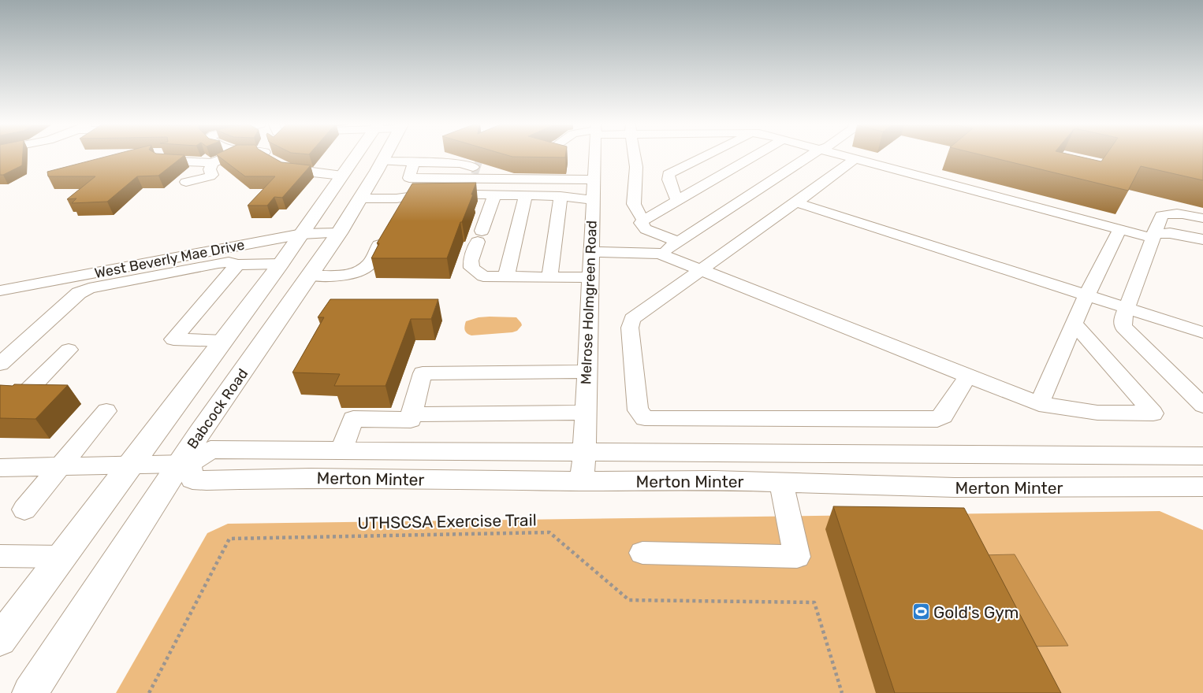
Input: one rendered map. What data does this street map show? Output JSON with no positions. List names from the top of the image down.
{
  "streets": {
    "main road": ["Babcock Road"],
    "street": ["West Beverly Mae Drive", "Melrose Holmgreen Road", "Merton Minter"],
    "path": ["UTHSCSA Exercise Trail"]
  },
  "crossings": [
    ["West Beverly Mae Drive", "Babcock Road"],
    ["Melrose Holmgreen Road", "Merton Minter"],
    ["Babcock Road", "Merton Minter"]
  ],
  "places": {
    "sports": ["Gold's Gym"]
  }
}
